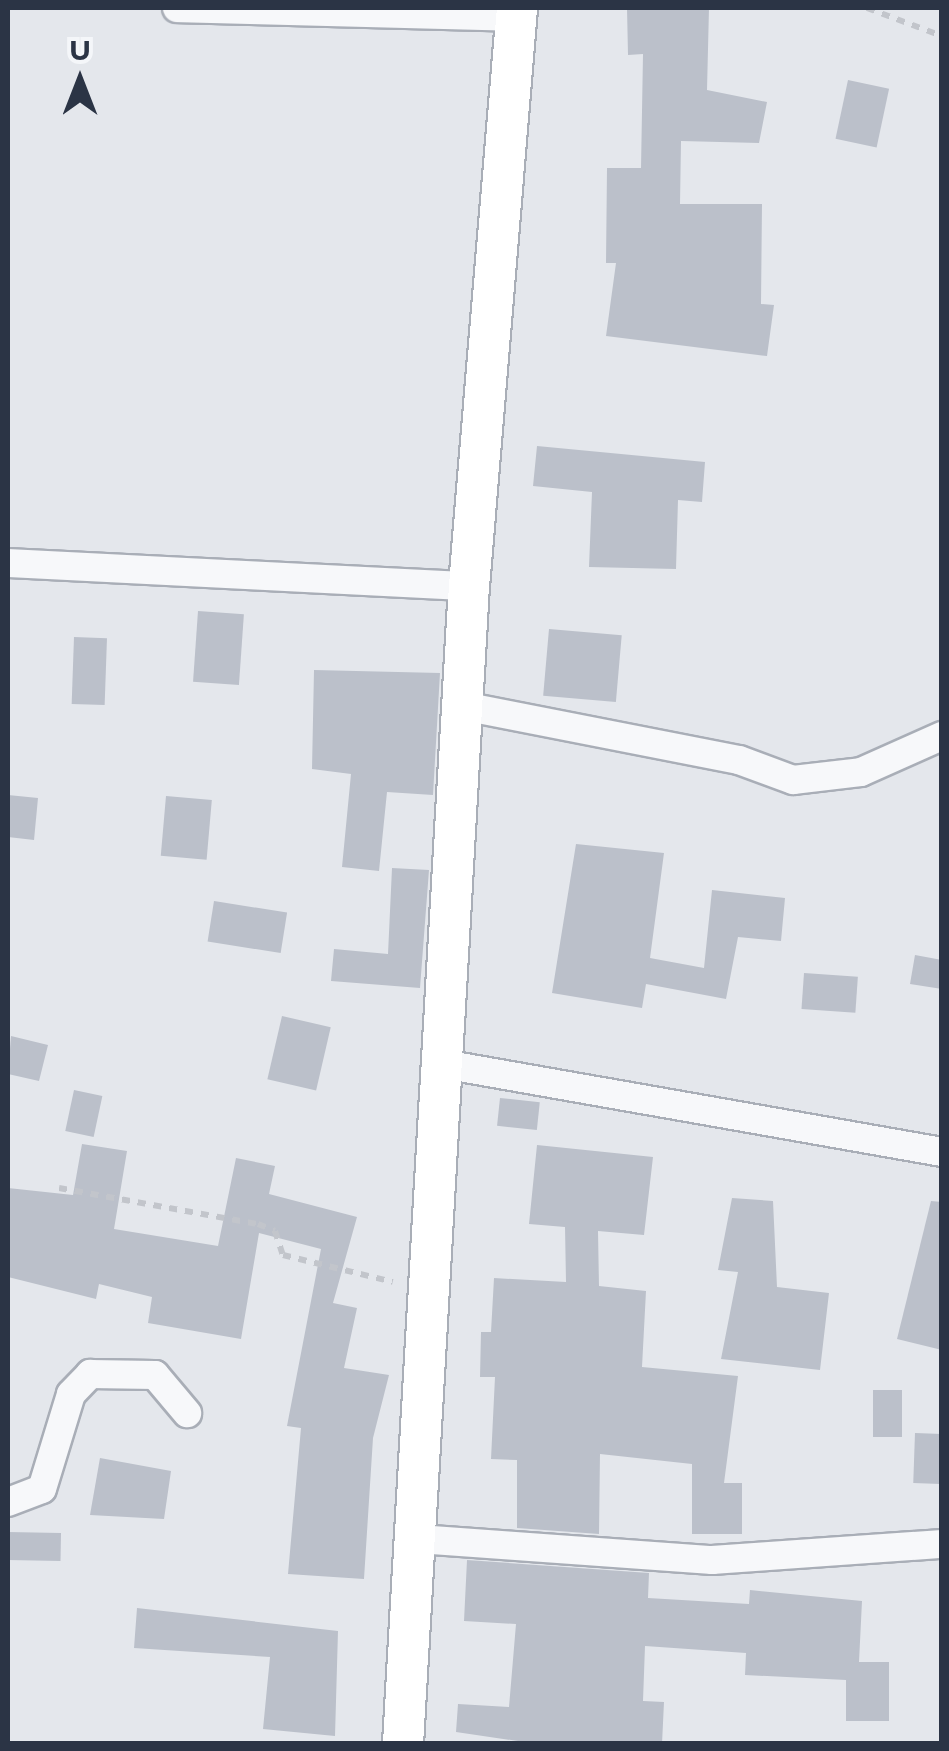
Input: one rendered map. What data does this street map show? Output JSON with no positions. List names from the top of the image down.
{
  "north": "top"
}
